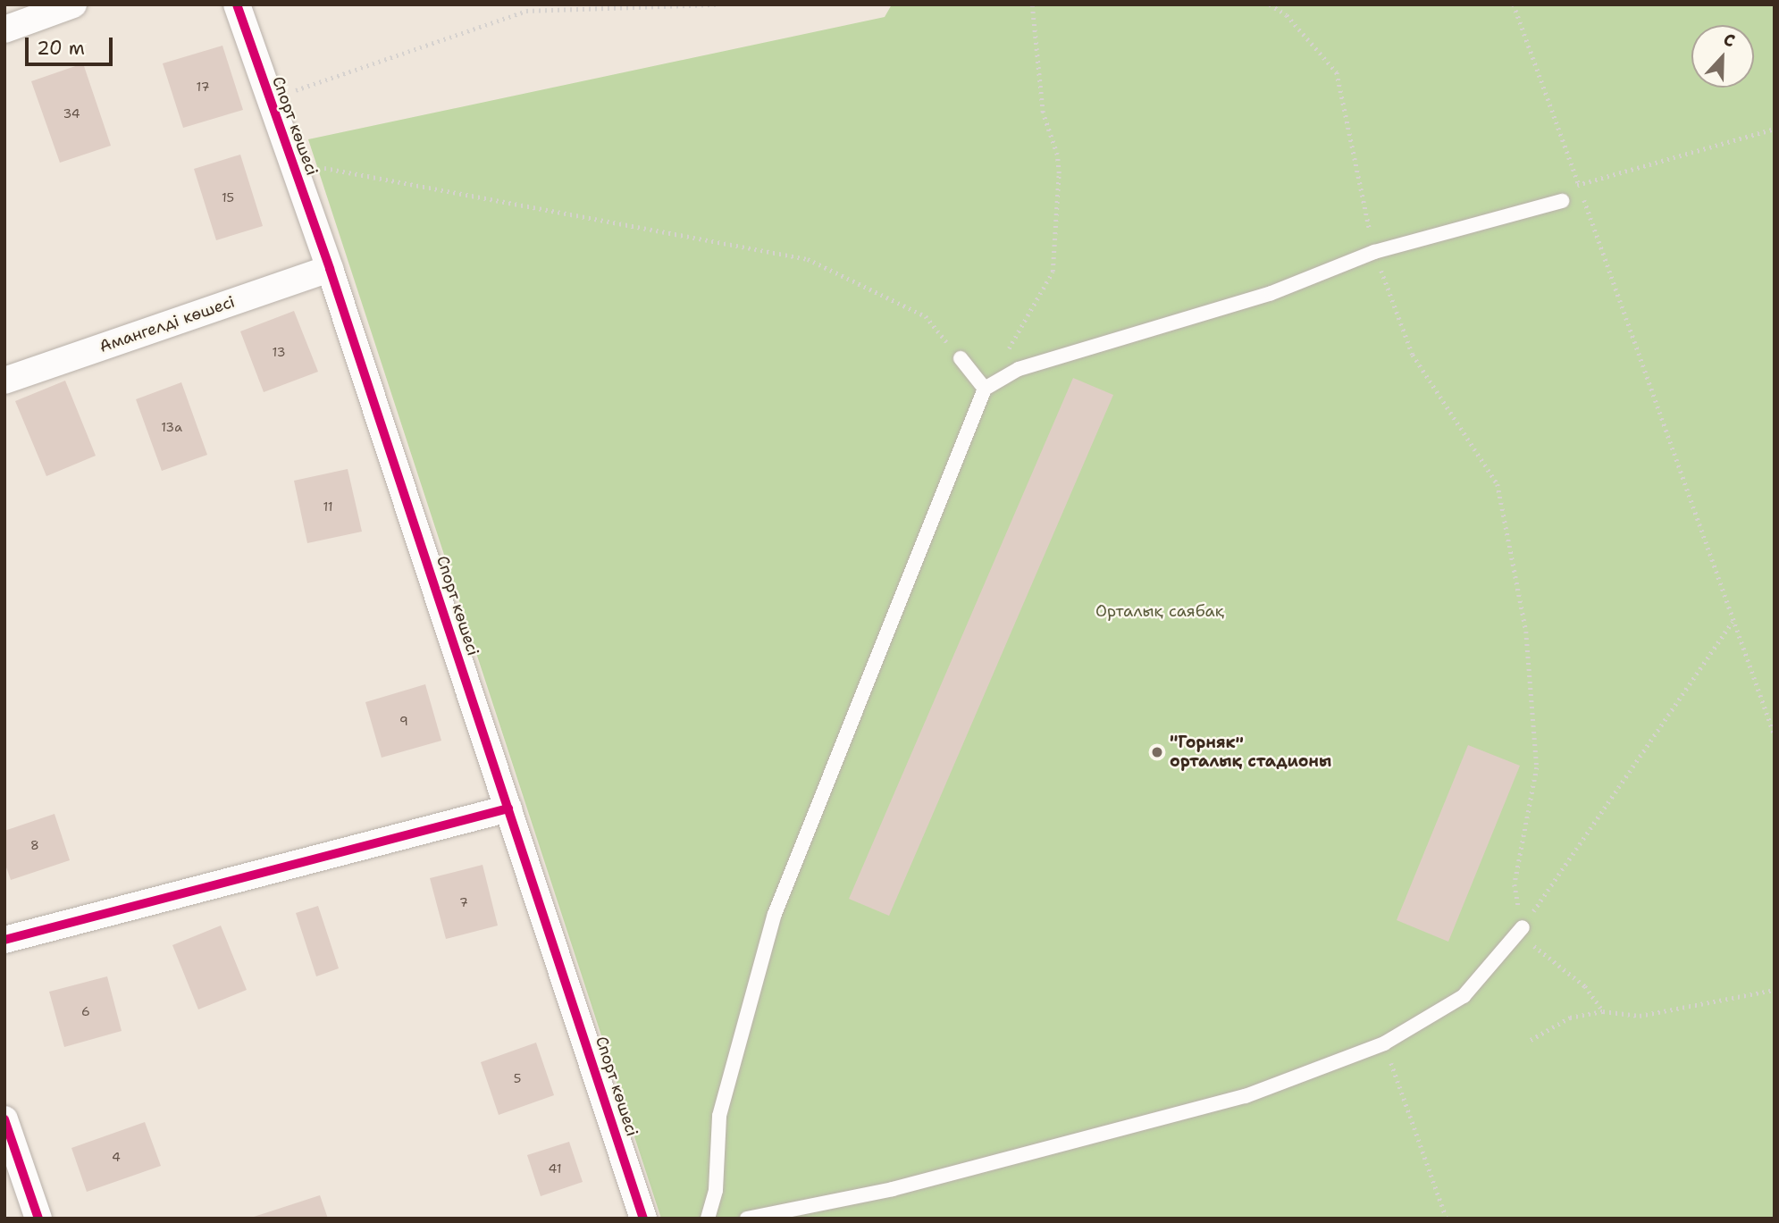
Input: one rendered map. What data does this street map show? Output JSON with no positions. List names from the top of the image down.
{
  "streets": {
    "street": ["Спорт көшесі", "Амангелді көшесі"]
  },
  "crossings": [
    ["Спорт көшесі", "Амангелді көшесі"]
  ],
  "parks": ["Орталық саябақ"],
  "places": ["\"Горняк\" орталық стадионы"],
  "house_numbers": [
    "17",
    "34",
    "15",
    "13",
    "13а",
    "11",
    "9",
    "8",
    "7",
    "6",
    "5",
    "4",
    "41"
  ],
  "scale_bar": "20 m",
  "north": "top"
}
